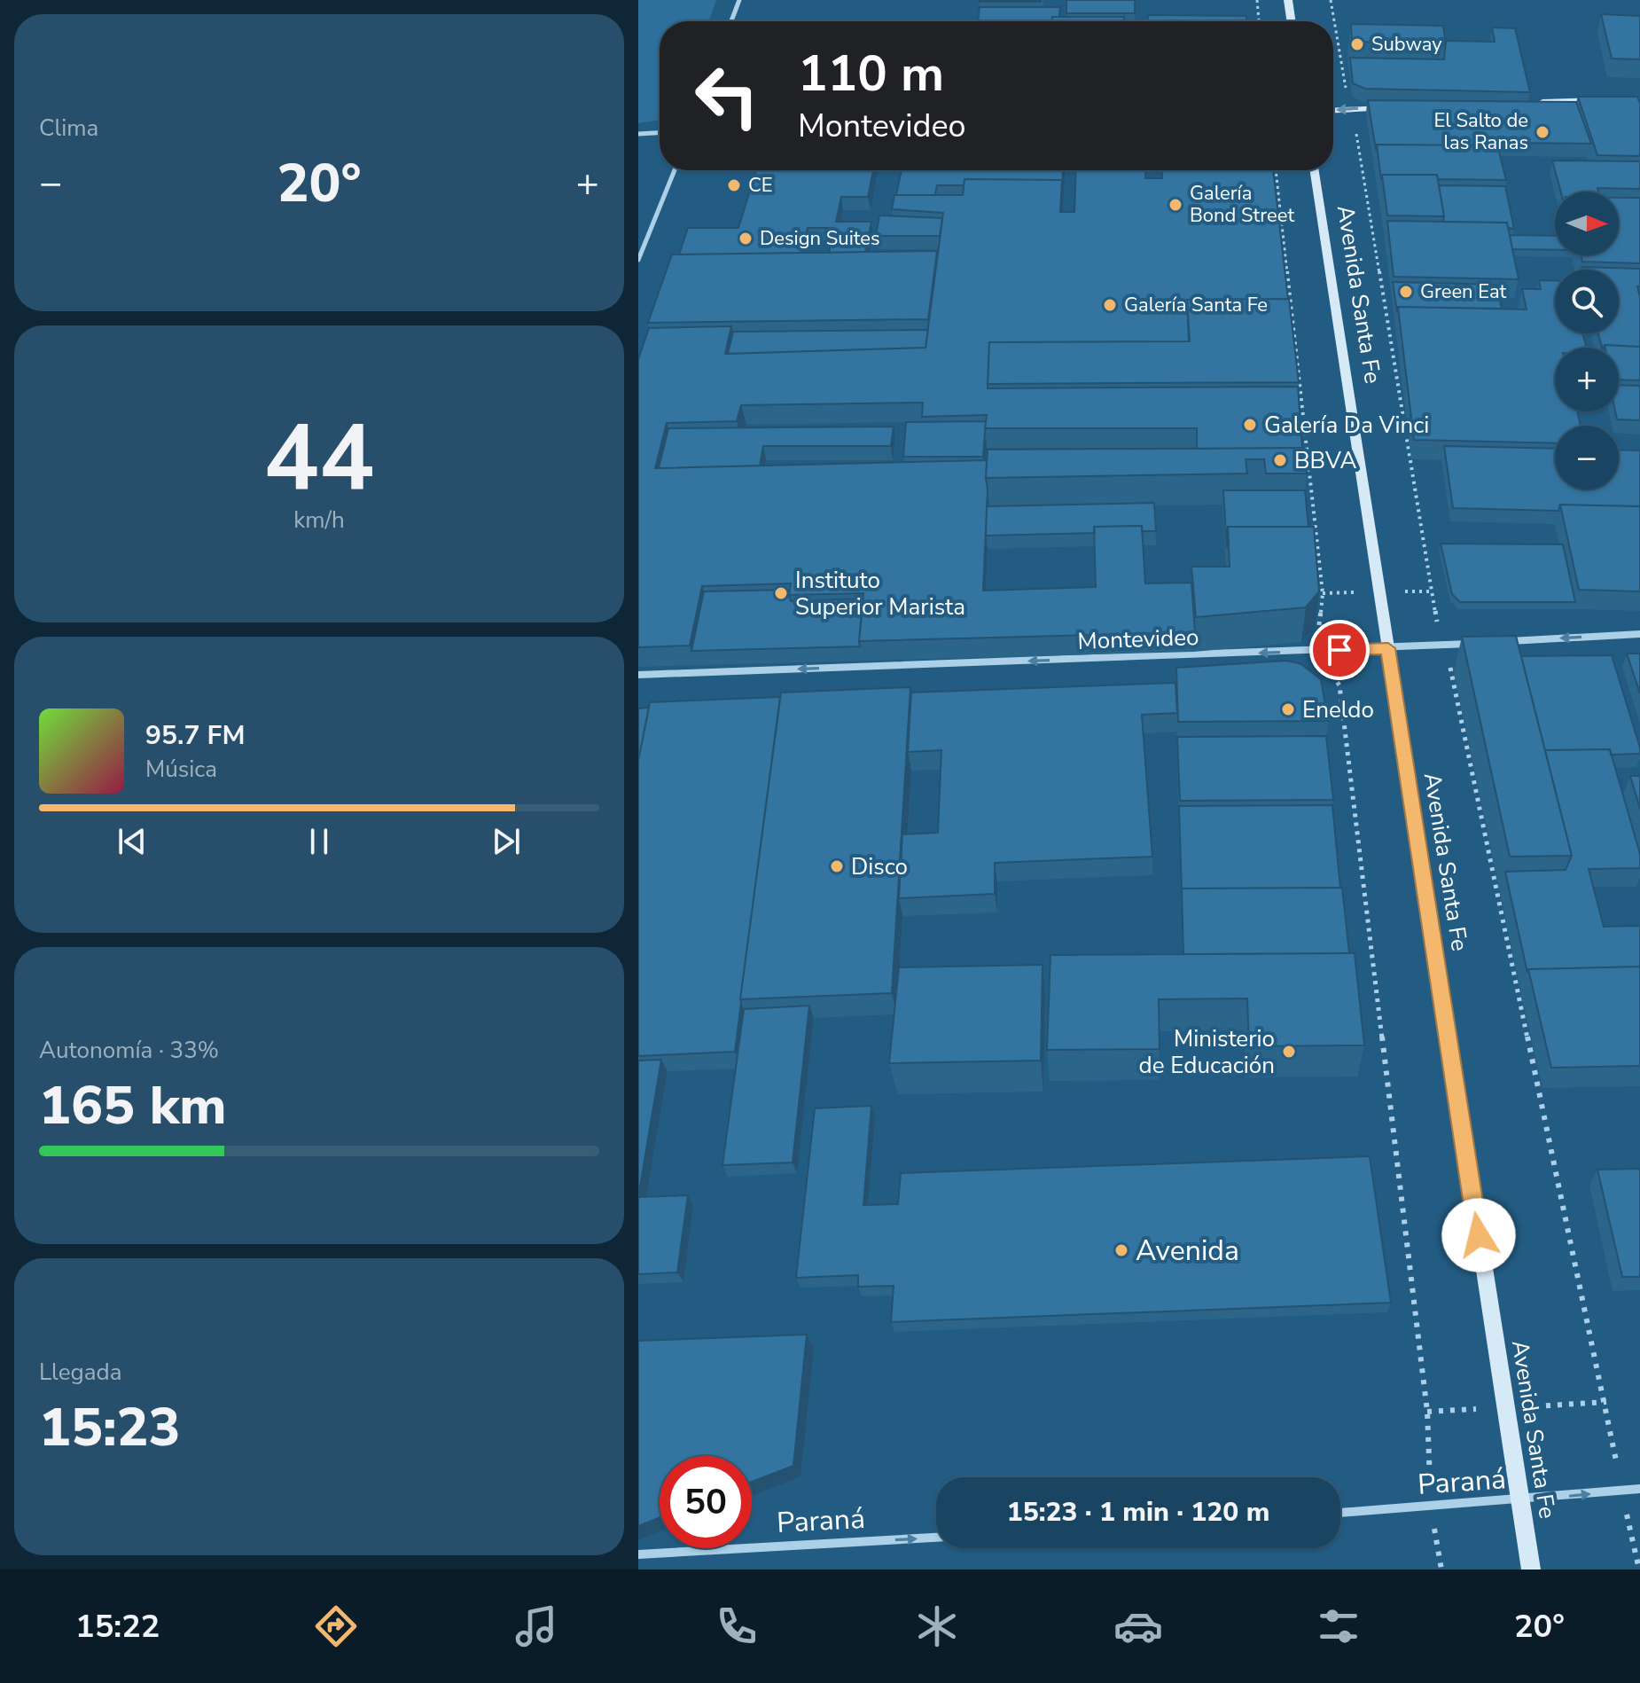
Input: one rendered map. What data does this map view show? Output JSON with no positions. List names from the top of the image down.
{
  "streets": {
    "main road": ["Avenida Santa Fe"],
    "street": ["Montevideo", "Paraná"]
  },
  "crossings": [
    ["Avenida Santa Fe", "Montevideo"],
    ["Avenida Santa Fe", "Paraná"]
  ],
  "one_way": ["Montevideo", "Paraná"],
  "places": [
    "Subway",
    "El Salto de las Ranas",
    "CE",
    "Galería Bond Street",
    "Design Suites",
    "Green Eat",
    "Galería Santa Fe",
    "Galería Da Vinci",
    "BBVA",
    "Instituto Superior Marista",
    "Eneldo",
    "Disco",
    "Ministerio de Educación",
    "Avenida"
  ],
  "north": "right",
  "page": {
    "tile": [
      "Clima",
      ["44", "km/h"],
      ["Autonomía · 33%", "165 km"],
      ["Llegada", "15:23"]
    ],
    "turn": ["110 m", "Montevideo"],
    "heat": ["−", "20°", "+"],
    "map_buttons": ["+", "−"],
    "song": ["95.7 FM", "Música"],
    "limit": "50",
    "trip": "15:23 · 1 min · 120 m",
    "tabs": ["15:22", "20°"]
  }
}
